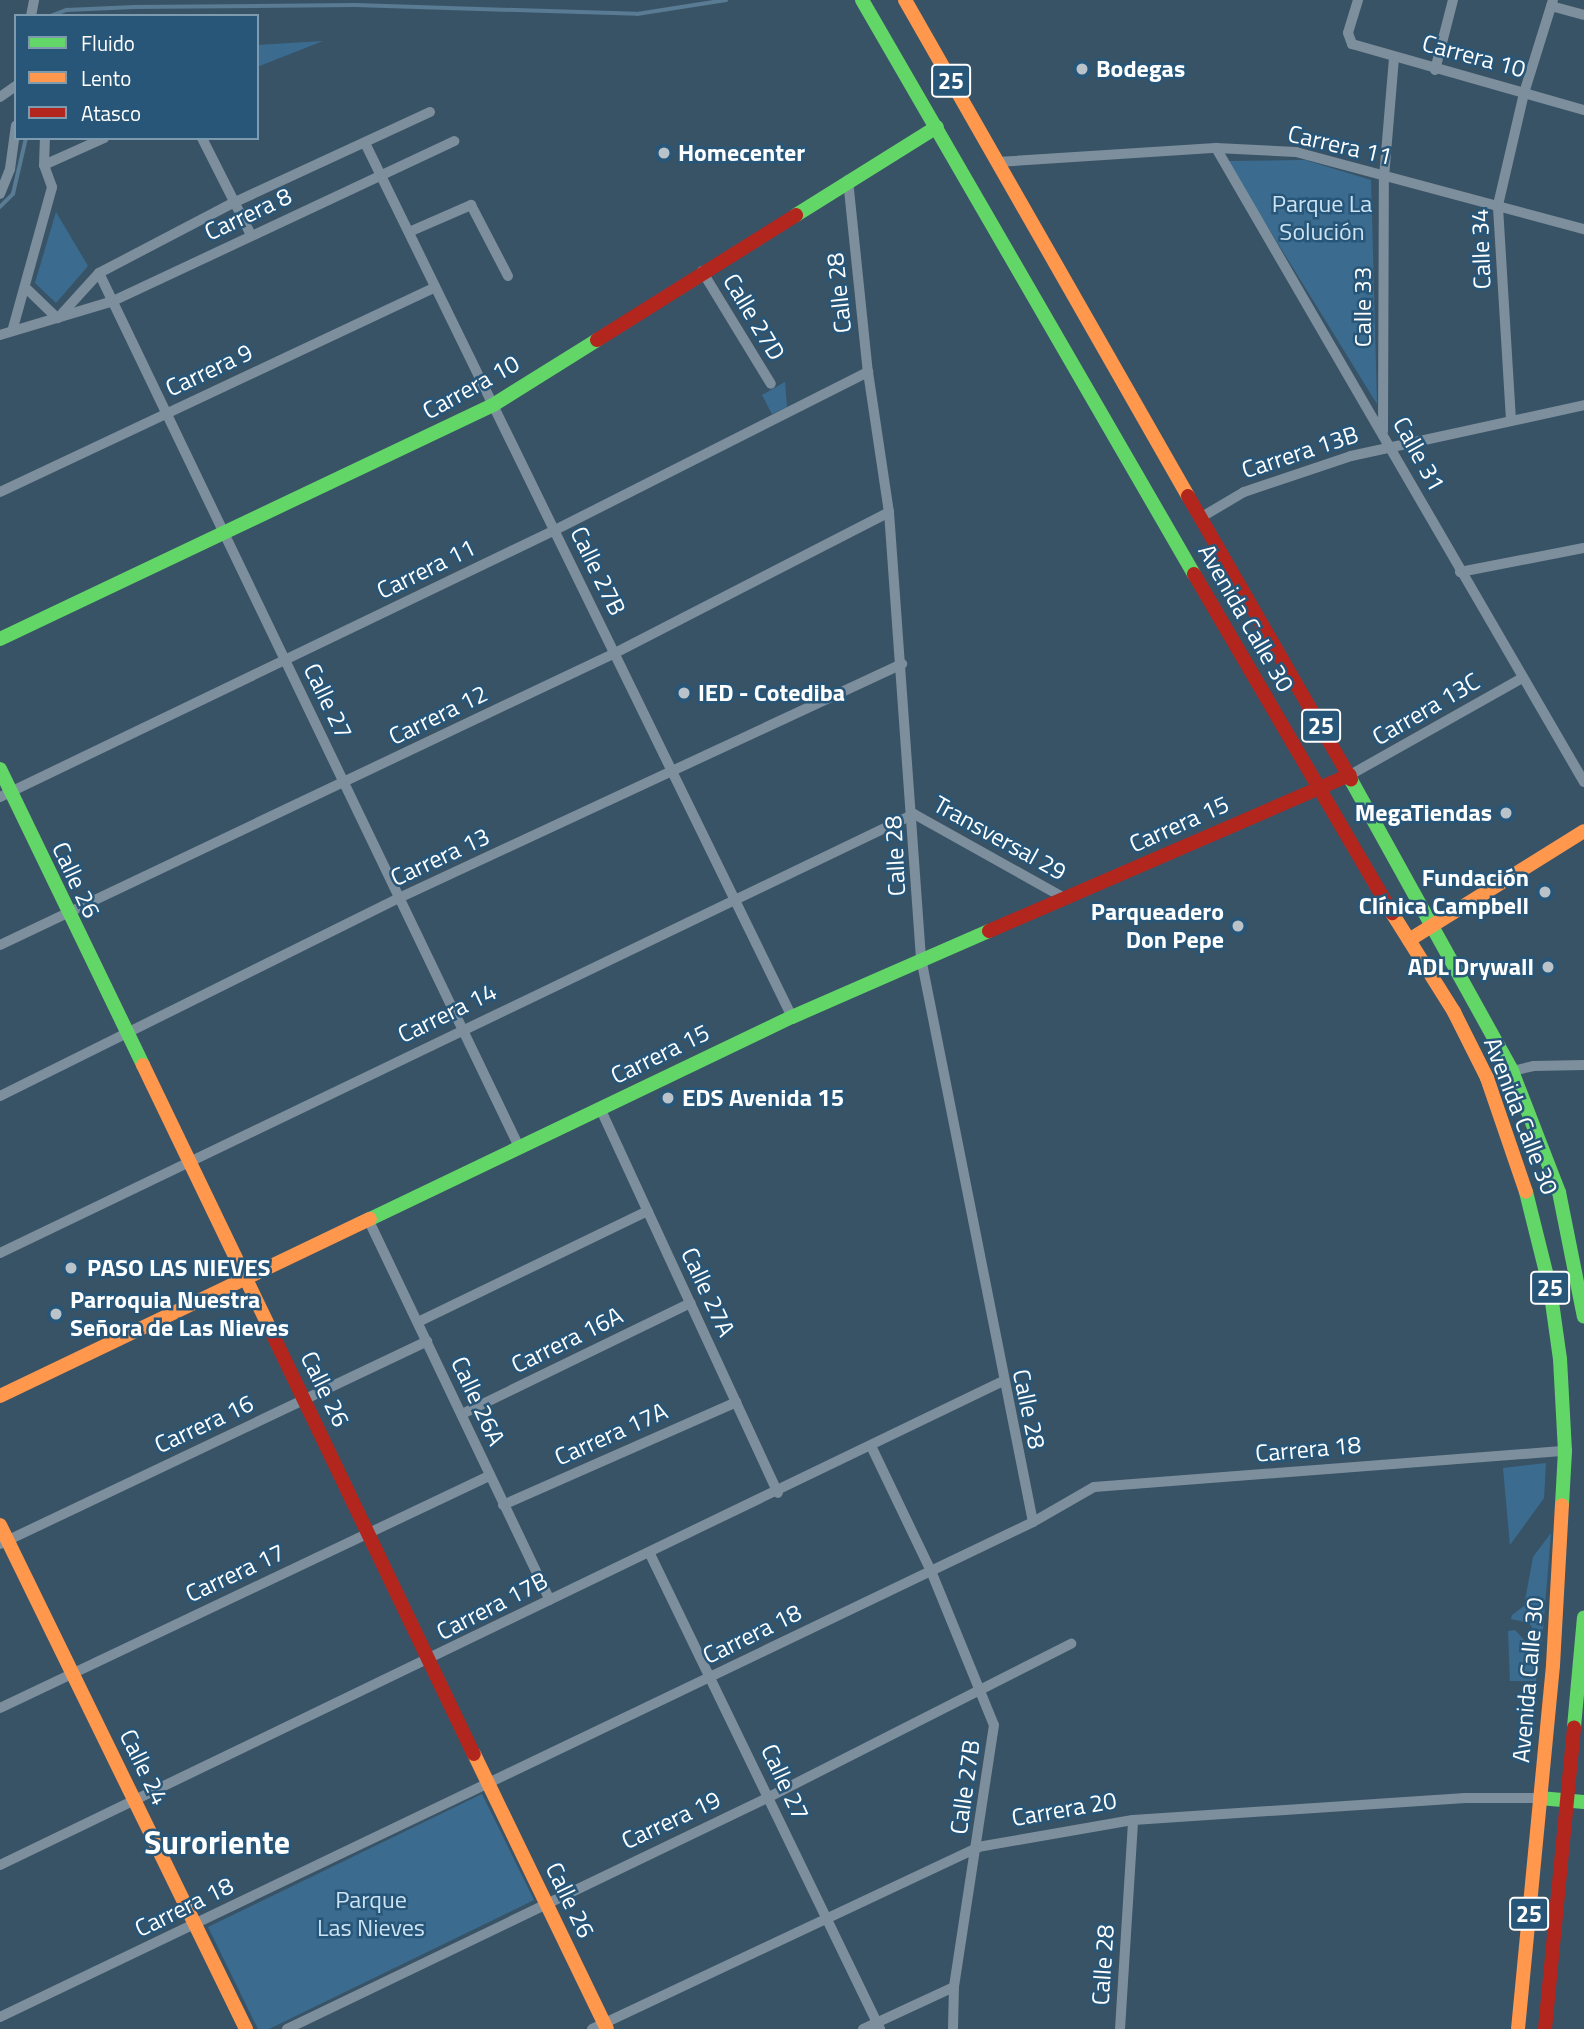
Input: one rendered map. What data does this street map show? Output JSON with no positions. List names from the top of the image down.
{
  "streets": {
    "main road": [
      "Carrera 10",
      "25",
      "Avenida Calle 30",
      "Carrera 15",
      "Calle 26",
      "Calle 24",
      "Carrera 20"
    ],
    "street": [
      "Carrera 11",
      "Carrera 8",
      "Calle 34",
      "Calle 28",
      "Calle 33",
      "Calle 27D",
      "Carrera 9",
      "Carrera 13B",
      "Calle 31",
      "Calle 27B",
      "Calle 27",
      "Carrera 13C",
      "Carrera 12",
      "Transversal 29",
      "Carrera 13",
      "Carrera 14",
      "Calle 27A",
      "Carrera 16A",
      "Calle 26A",
      "Carrera 16",
      "Carrera 17A",
      "Carrera 18",
      "Carrera 17",
      "Carrera 17B",
      "Carrera 19"
    ]
  },
  "crossings": [
    ["Carrera 10", "Calle 34"],
    ["Carrera 10", "Calle 28"],
    ["Carrera 10", "Calle 33"],
    ["Carrera 10", "Calle 27D"],
    ["Carrera 10", "Calle 27B"],
    ["Carrera 10", "Avenida Calle 30"],
    ["Carrera 10", "Calle 27"],
    ["Carrera 11", "Calle 34"],
    ["Carrera 11", "Calle 28"],
    ["Carrera 11", "Calle 33"],
    ["Carrera 11", "Calle 31"],
    ["Carrera 11", "Calle 27B"],
    ["Carrera 11", "Avenida Calle 30"],
    ["Carrera 11", "Calle 27"],
    ["Carrera 11", "Calle 26"],
    ["Carrera 8", "Calle 27B"],
    ["Carrera 8", "Calle 27"],
    ["Calle 34", "Carrera 13B"],
    ["Calle 28", "Carrera 12"],
    ["Calle 28", "Carrera 15"],
    ["Calle 28", "Transversal 29"],
    ["Calle 28", "Carrera 13"],
    ["Calle 28", "Carrera 14"],
    ["Calle 28", "Carrera 18"],
    ["Calle 28", "Carrera 17B"],
    ["Calle 28", "Carrera 20"],
    ["Calle 33", "Calle 31"],
    ["Carrera 9", "Calle 27B"],
    ["Carrera 9", "Calle 27"],
    ["Carrera 13B", "Calle 31"],
    ["Carrera 13B", "Avenida Calle 30"],
    ["Calle 31", "Carrera 13C"],
    ["Calle 27B", "Carrera 12"],
    ["Calle 27B", "Carrera 15"],
    ["Calle 27B", "Carrera 13"],
    ["Calle 27B", "Carrera 14"],
    ["Calle 27B", "Carrera 18"],
    ["Calle 27B", "Carrera 17B"],
    ["Calle 27B", "Carrera 20"],
    ["Calle 27B", "Carrera 19"],
    ["Avenida Calle 30", "Carrera 13C"],
    ["Avenida Calle 30", "Carrera 15"],
    ["Avenida Calle 30", "Carrera 18"],
    ["Avenida Calle 30", "Carrera 20"],
    ["Calle 27", "Carrera 12"],
    ["Calle 27", "Carrera 15"],
    ["Calle 27", "Carrera 13"],
    ["Calle 27", "Carrera 14"],
    ["Calle 27", "Carrera 18"],
    ["Calle 27", "Carrera 17B"],
    ["Calle 27", "Carrera 20"],
    ["Calle 27", "Carrera 19"],
    ["Carrera 13C", "Carrera 15"],
    ["Carrera 12", "Calle 26"],
    ["Carrera 15", "Transversal 29"],
    ["Carrera 15", "Calle 26"],
    ["Carrera 15", "Calle 27A"],
    ["Carrera 15", "Calle 26A"],
    ["Transversal 29", "Carrera 14"],
    ["Carrera 13", "Calle 26"],
    ["Calle 26", "Carrera 14"],
    ["Calle 26", "Carrera 16"],
    ["Calle 26", "Carrera 18"],
    ["Calle 26", "Carrera 17"],
    ["Calle 26", "Carrera 17B"],
    ["Calle 26", "Carrera 20"],
    ["Calle 26", "Carrera 19"],
    ["Calle 27A", "Carrera 16A"],
    ["Calle 27A", "Carrera 17A"],
    ["Calle 27A", "Carrera 17B"],
    ["Carrera 16A", "Calle 26A"],
    ["Calle 26A", "Carrera 16"],
    ["Calle 26A", "Carrera 17A"],
    ["Calle 26A", "Carrera 17"],
    ["Calle 26A", "Carrera 17B"],
    ["Carrera 16", "Calle 24"],
    ["Carrera 18", "Calle 24"],
    ["Carrera 17", "Calle 24"],
    ["Carrera 17B", "Calle 24"]
  ],
  "districts": ["Suroriente"],
  "parks": ["Parque La Solución", "Parque Las Nieves"],
  "places": [
    "Bodegas",
    "Homecenter",
    "IED - Cotediba",
    "MegaTiendas",
    "Fundación Clínica Campbell",
    "Parqueadero Don Pepe",
    "ADL Drywall",
    "EDS Avenida 15",
    "PASO LAS NIEVES",
    "Parroquia Nuestra Señora de Las Nieves"
  ],
  "legend": ["Fluido", "Lento", "Atasco"]
}
